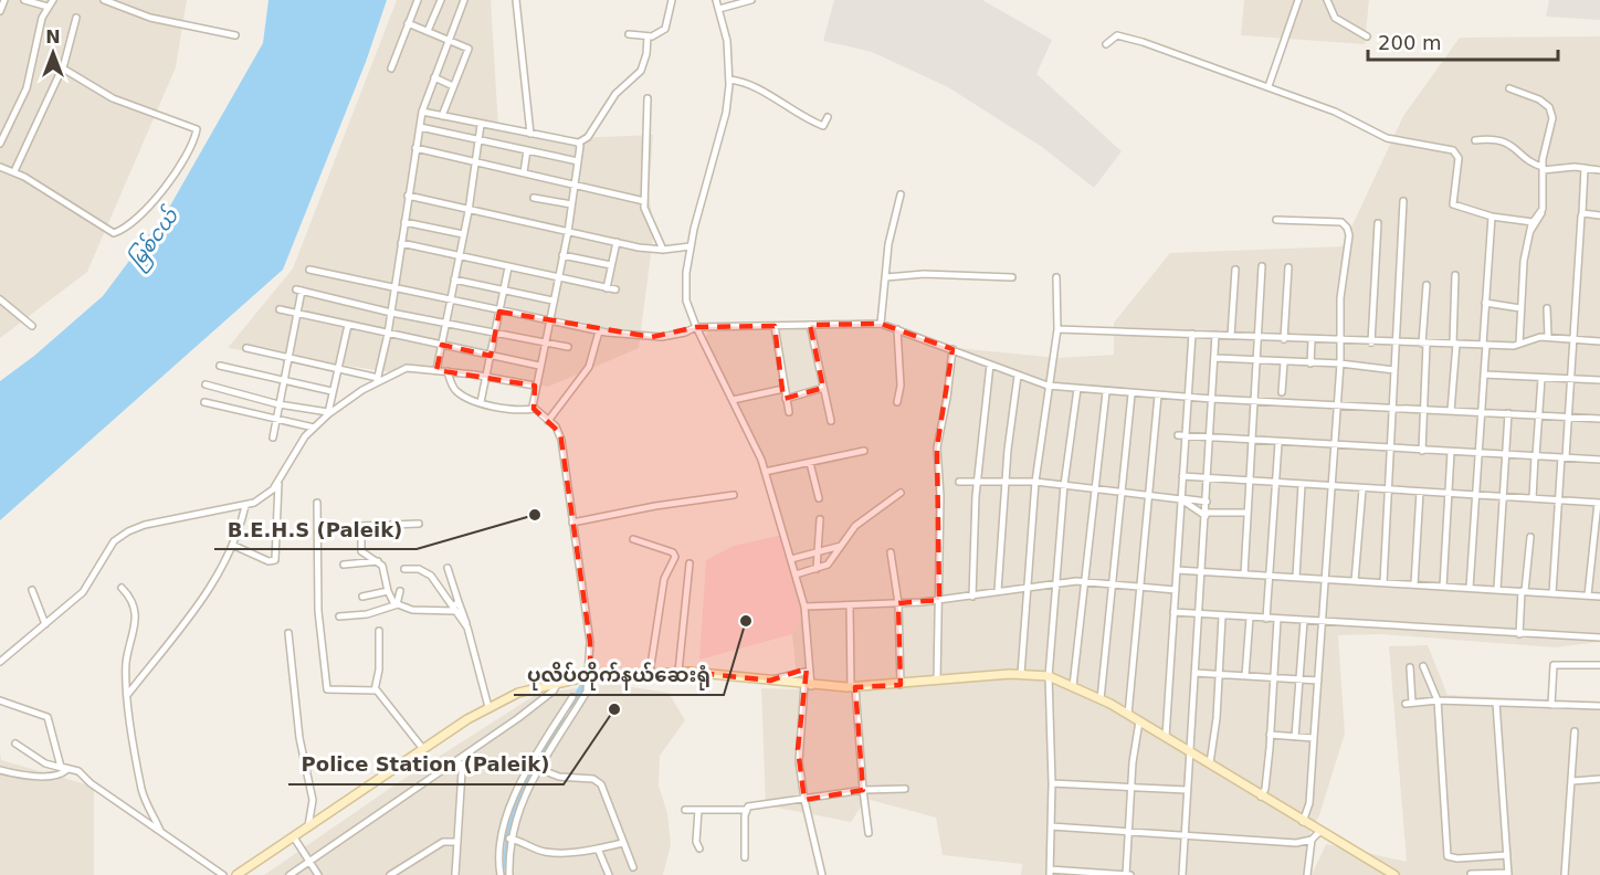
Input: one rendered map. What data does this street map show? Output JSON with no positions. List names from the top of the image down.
{
  "water": ["မြစ်ငယ်"],
  "places": ["B.E.H.S (Paleik)", "ပုလိပ်တိုက်နယ်ဆေးရုံ", "Police Station (Paleik)"],
  "scale_bar": "200 m",
  "north": "top"
}
